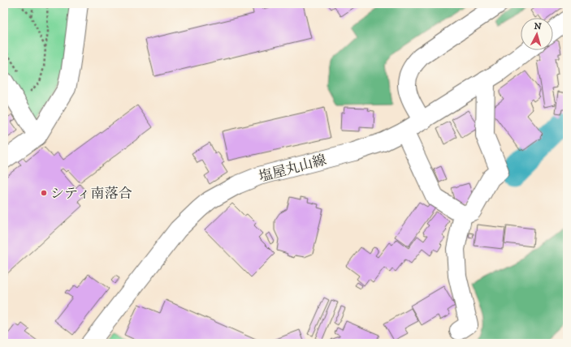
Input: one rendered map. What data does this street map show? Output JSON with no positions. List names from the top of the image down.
{
  "streets": {
    "street": ["塩屋丸山線"]
  },
  "places": ["シティ南落合"],
  "north": "top"
}
